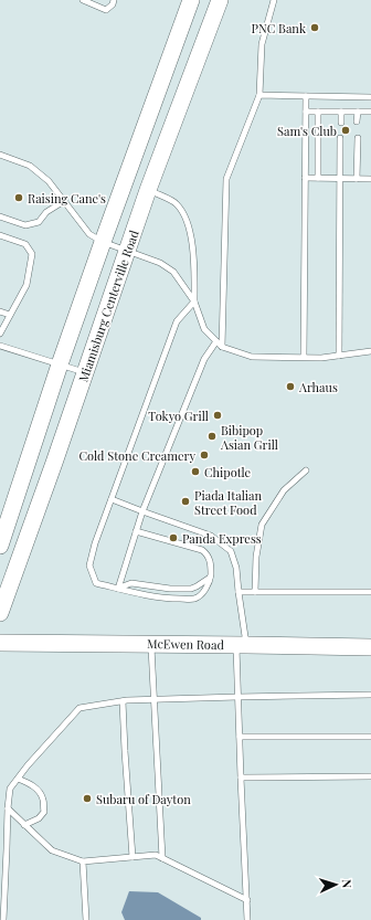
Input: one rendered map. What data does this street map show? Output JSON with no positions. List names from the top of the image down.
{
  "streets": {
    "main road": ["Miamisburg Centerville Road", "McEwen Road"]
  },
  "places": [
    "PNC Bank",
    "Sam's Club",
    "Raising Cane's",
    "Arhaus",
    "Tokyo Grill",
    "Bibipop Asian Grill",
    "Cold Stone Creamery",
    "Chipotle",
    "Piada Italian Street Food",
    "Panda Express",
    "Subaru of Dayton"
  ],
  "north": "right"
}
